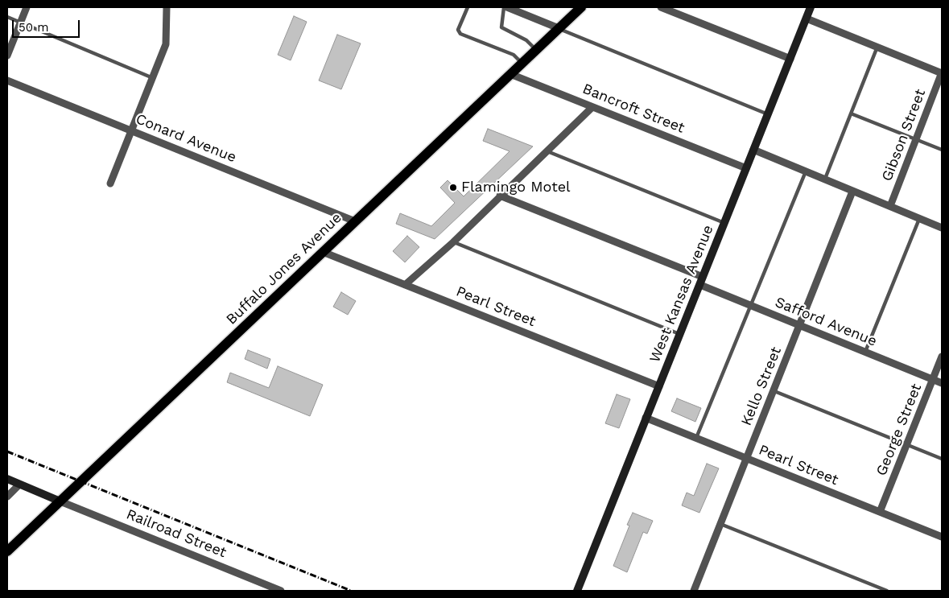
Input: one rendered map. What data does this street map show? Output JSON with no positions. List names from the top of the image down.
{
  "streets": {
    "main road": ["Buffalo Jones Avenue"],
    "street": [
      "Bancroft Street",
      "Gibson Street",
      "Conard Avenue",
      "West Kansas Avenue",
      "Pearl Street",
      "Safford Avenue",
      "Kello Street",
      "George Street",
      "Railroad Street"
    ]
  },
  "crossings": [
    ["Bancroft Street", "Buffalo Jones Avenue"],
    ["Bancroft Street", "West Kansas Avenue"],
    ["Conard Avenue", "Buffalo Jones Avenue"],
    ["Buffalo Jones Avenue", "Pearl Street"],
    ["Buffalo Jones Avenue", "Railroad Street"],
    ["West Kansas Avenue", "Pearl Street"],
    ["West Kansas Avenue", "Safford Avenue"],
    ["Pearl Street", "Kello Street"],
    ["Pearl Street", "George Street"],
    ["Safford Avenue", "Kello Street"],
    ["Safford Avenue", "George Street"]
  ],
  "places": ["Flamingo Motel"],
  "scale_bar": "50 m"
}
